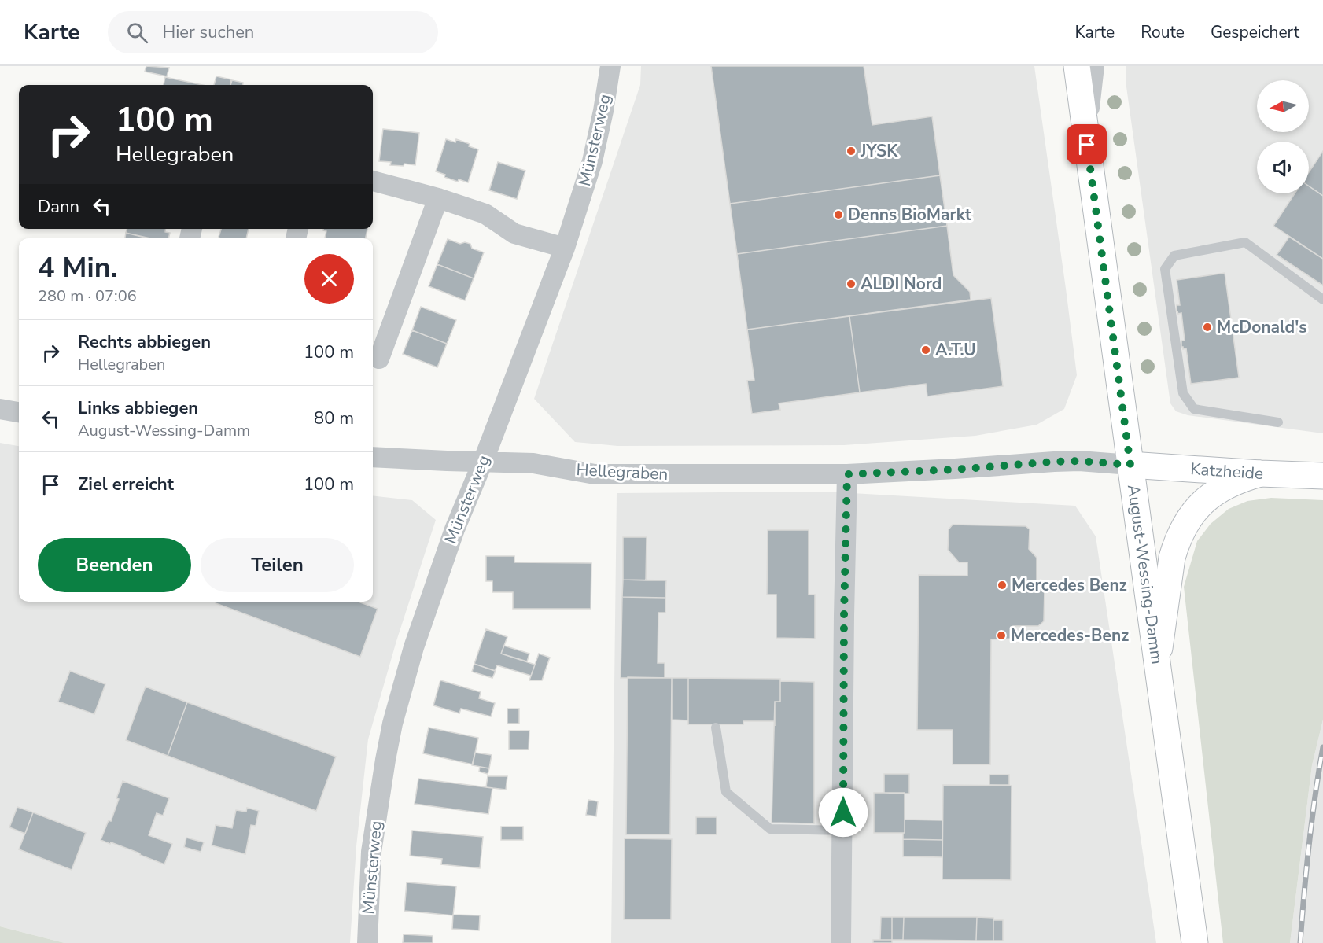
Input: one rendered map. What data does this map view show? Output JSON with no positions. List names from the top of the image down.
{
  "streets": {
    "main road": ["Katzheide", "August-Wessing-Damm"],
    "street": ["Münsterweg", "Hellegraben"]
  },
  "crossings": [
    ["Münsterweg", "Hellegraben"],
    ["Katzheide", "Hellegraben"],
    ["Katzheide", "August-Wessing-Damm"],
    ["Hellegraben", "August-Wessing-Damm"]
  ],
  "places": [
    "JYSK",
    "Denns BioMarkt",
    "ALDI Nord",
    "McDonald's",
    "A.T.U",
    "Mercedes Benz",
    "Mercedes-Benz"
  ],
  "north": "left",
  "page": {
    "header": "Karte",
    "search": "Hier suchen",
    "nav": ["Karte", "Route", "Gespeichert"],
    "turn": ["100 m", "Hellegraben"],
    "then": "Dann",
    "heading": ["4 Min.", "280 m · 07:06"],
    "list": [
      {
        "name": "Rechts abbiegen",
        "note": "Hellegraben",
        "value": "100 m"
      },
      {
        "name": "Links abbiegen",
        "note": "August-Wessing-Damm",
        "value": "80 m"
      },
      {
        "name": "Ziel erreicht",
        "value": "100 m"
      }
    ],
    "buttons": ["Beenden", "Teilen"]
  }
}
